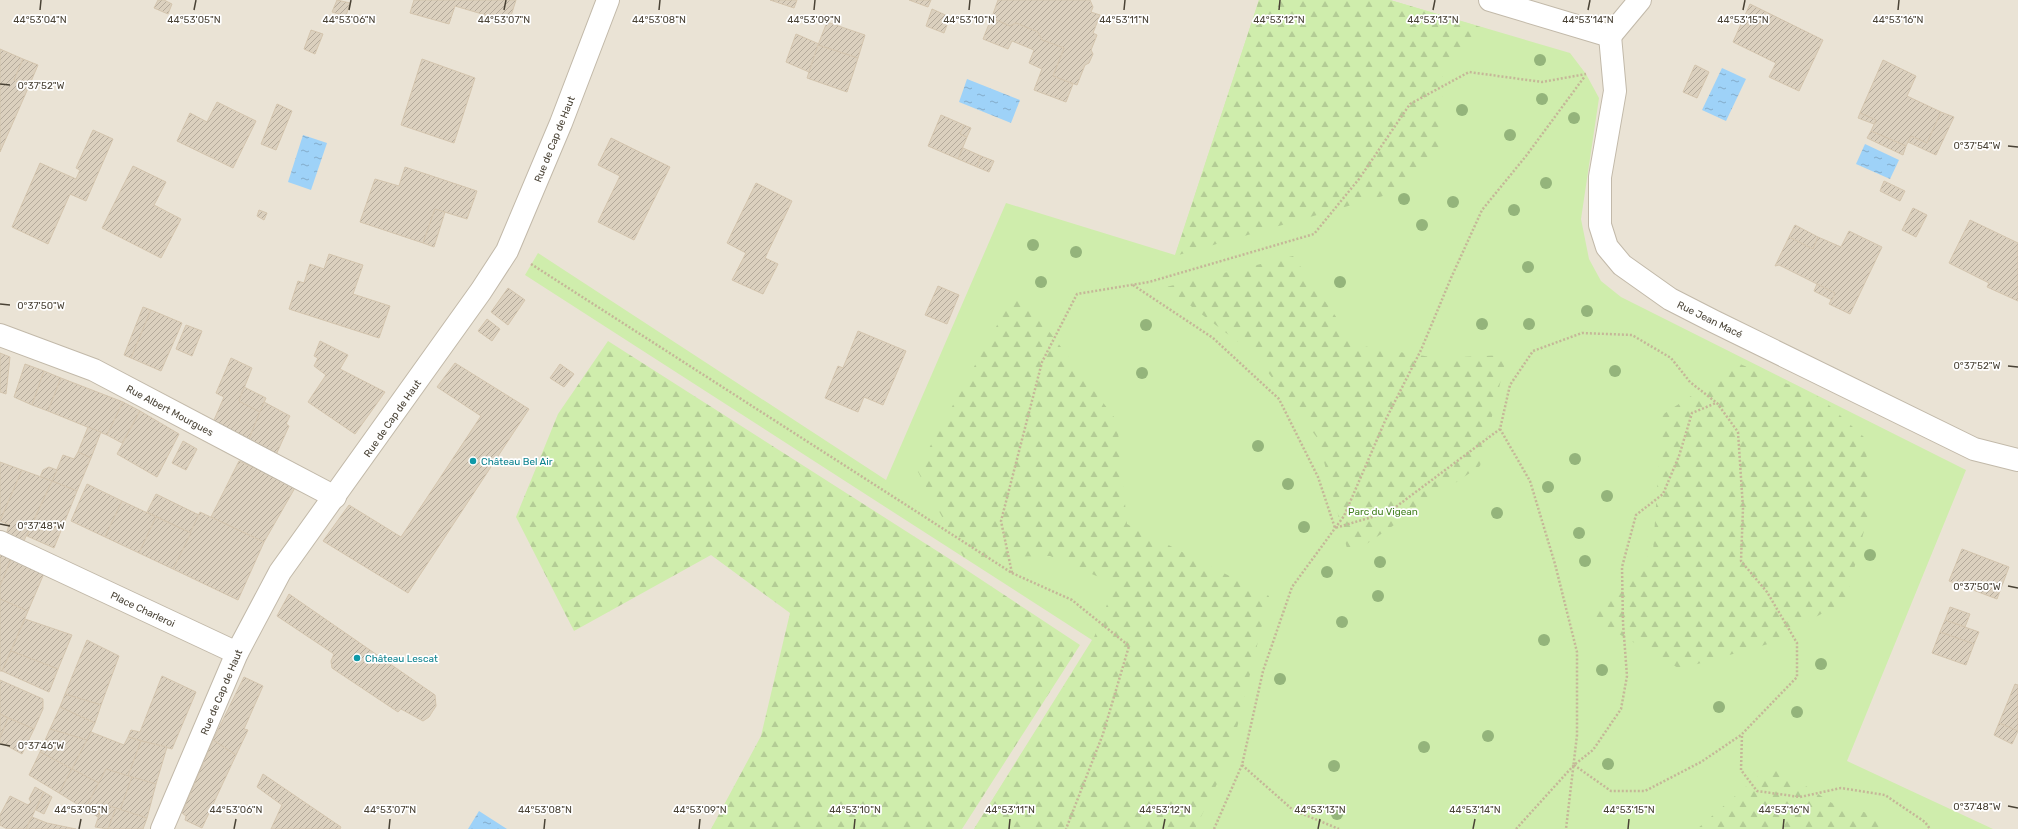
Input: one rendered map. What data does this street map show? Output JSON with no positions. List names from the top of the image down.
{
  "streets": {
    "street": [
      "Rue de Cap de Haut",
      "Rue Jean Macé",
      "Rue Albert Mourgues",
      "Place Charleroi"
    ]
  },
  "crossings": [
    ["Rue de Cap de Haut", "Rue Albert Mourgues"],
    ["Rue de Cap de Haut", "Place Charleroi"]
  ],
  "parks": ["Parc du Vigean"],
  "places": ["Château Bel Air", "Château Lescat"],
  "coordinates": [
    "44°53'04\"N",
    "44°53'05\"N",
    "44°53'06\"N",
    "44°53'07\"N",
    "44°53'08\"N",
    "44°53'09\"N",
    "44°53'10\"N",
    "44°53'11\"N",
    "44°53'12\"N",
    "44°53'13\"N",
    "44°53'14\"N",
    "44°53'15\"N",
    "44°53'16\"N",
    "0°37'52\"W",
    "0°37'54\"W",
    "0°37'50\"W",
    "0°37'48\"W",
    "0°37'46\"W"
  ]
}
